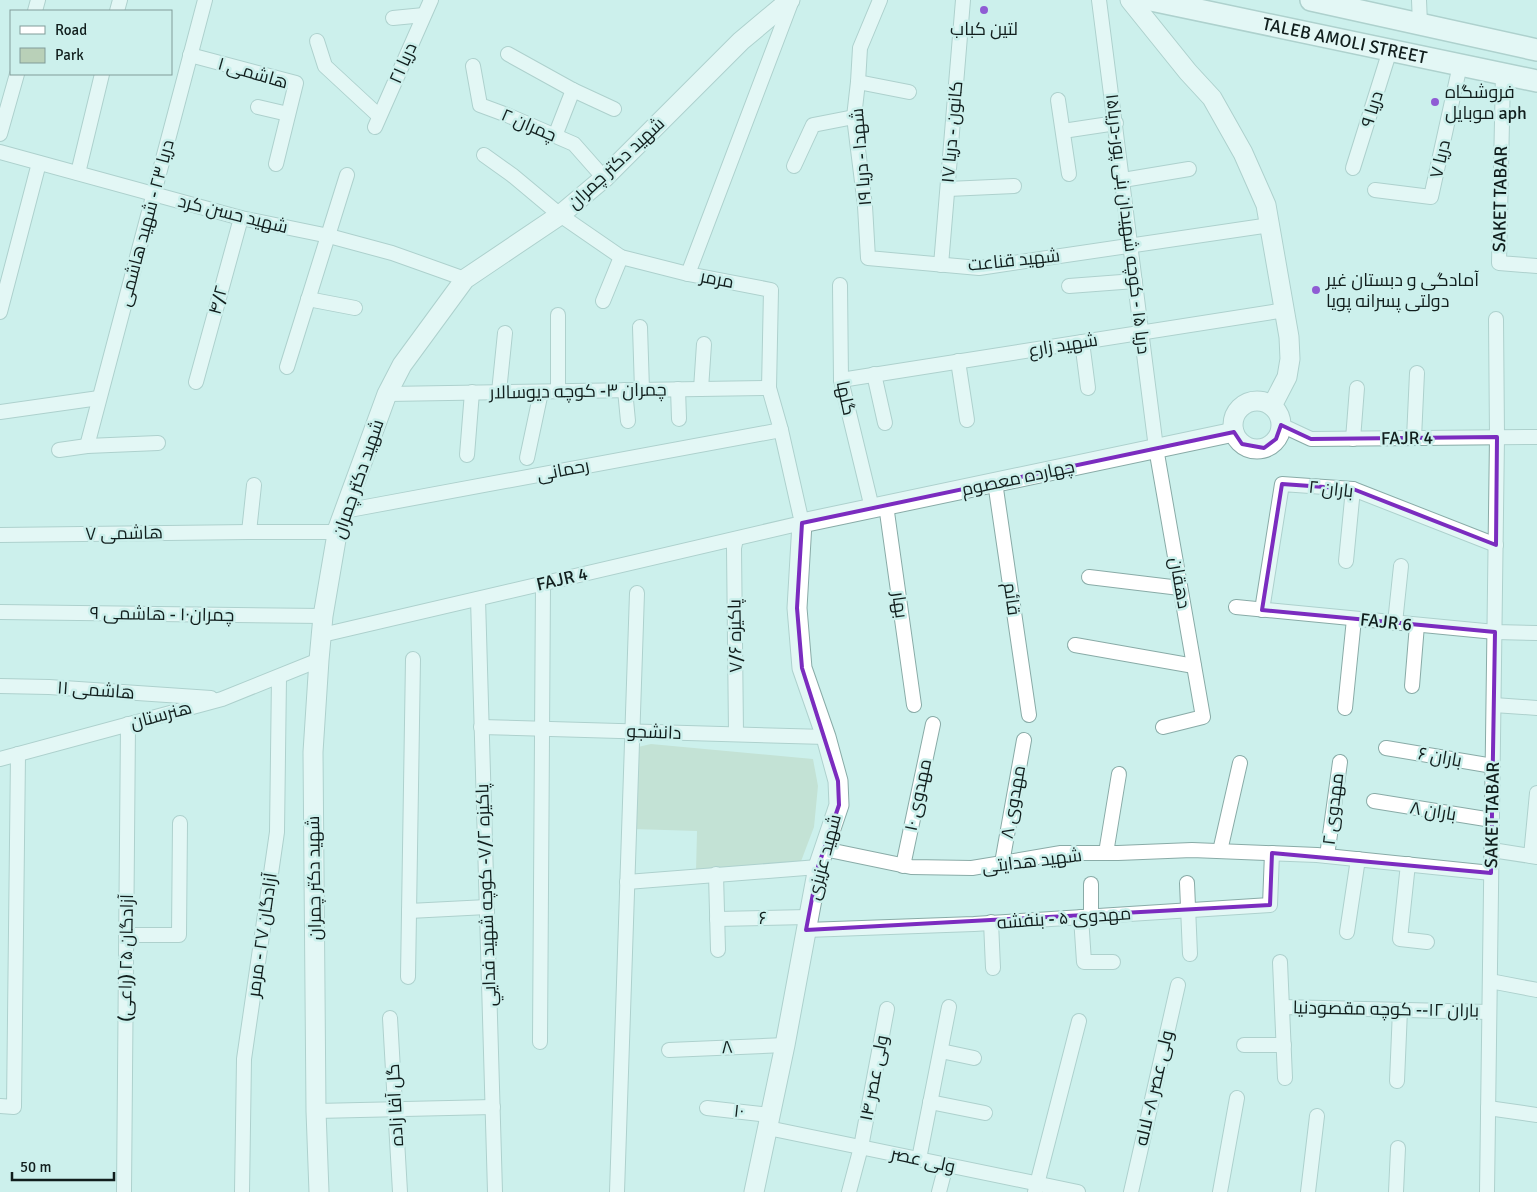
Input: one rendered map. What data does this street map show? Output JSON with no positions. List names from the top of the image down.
{
  "streets": {
    "main road": ["TALEB AMOLI STREET"],
    "street": [
      "دریا ۲۱",
      "هاشمی ۱",
      "دریا ۹",
      "چمران ۲",
      "کانون - دریا ۱۷",
      "شهدا - دریا ۱۹",
      "دریا ۷",
      "شهید دکتر چمران",
      "SAKET TABAR",
      "شهید حسن کرد",
      "دریا ۲۳ - شهید هاشمی",
      "دریا ۱۵ - كوچه شهيدان بنی پور-دريا۱۵",
      "شهید قناعت",
      "مرمر",
      "۴/۲",
      "شهید زارع",
      "چمران ۳- كوچه ديوسالار",
      "گلها",
      "FAJR 4",
      "رحمانی",
      "چهارده معصوم",
      "باران ۲",
      "هاشمی ۷",
      "دهقان",
      "قائم",
      "بهار",
      "چمران۱۰ - هاشمی ۹",
      "FAJR 6",
      "پاکیزه ۷/۶",
      "هاشمی ۱۱",
      "هنرستان",
      "دانشجو",
      "باران ۶",
      "مهدوی ۱۰",
      "مهدوی ۸",
      "مهدوی ۲",
      "باران ۸",
      "شهید عزیزی",
      "شهید هدایتی",
      "پاکیزه ۷/۲- كوچه شهيد فدايي",
      "۶",
      "مهدوی ۵ - بنفشه",
      "آزادگان ۲۷ - مرمر",
      "آزادگان ۲۵ (راعی)",
      "باران ۱۲-- كوچه مقصودنيا",
      "۸",
      "ولی عصر ۱۴",
      "ولی عصر ۸- لاله",
      "گل آقا زاده",
      "۱۰",
      "ولی عصر"
    ]
  },
  "crossings": [
    ["TALEB AMOLI STREET", "دریا ۹"],
    ["TALEB AMOLI STREET", "دریا ۷"],
    ["TALEB AMOLI STREET", "SAKET TABAR"],
    ["هاشمی ۱", "دریا ۲۳ - شهید هاشمی"],
    ["چمران ۲", "شهید دکتر چمران"],
    ["کانون - دریا ۱۷", "شهید قناعت"],
    ["شهدا - دریا ۱۹", "شهید قناعت"],
    ["شهید دکتر چمران", "شهید حسن کرد"],
    ["شهید دکتر چمران", "مرمر"],
    ["شهید دکتر چمران", "چمران ۳- كوچه ديوسالار"],
    ["شهید دکتر چمران", "FAJR 4"],
    ["شهید دکتر چمران", "رحمانی"],
    ["شهید دکتر چمران", "هاشمی ۷"],
    ["شهید دکتر چمران", "چمران۱۰ - هاشمی ۹"],
    ["شهید دکتر چمران", "هنرستان"],
    ["SAKET TABAR", "FAJR 4"],
    ["SAKET TABAR", "باران ۲"],
    ["SAKET TABAR", "FAJR 6"],
    ["SAKET TABAR", "باران ۶"],
    ["SAKET TABAR", "باران ۸"],
    ["SAKET TABAR", "شهید هدایتی"],
    ["SAKET TABAR", "باران ۱۲-- كوچه مقصودنيا"],
    ["شهید حسن کرد", "دریا ۲۳ - شهید هاشمی"],
    ["شهید حسن کرد", "۴/۲"],
    ["دریا ۱۵ - كوچه شهيدان بنی پور-دريا۱۵", "شهید قناعت"],
    ["دریا ۱۵ - كوچه شهيدان بنی پور-دريا۱۵", "شهید زارع"],
    ["دریا ۱۵ - كوچه شهيدان بنی پور-دريا۱۵", "چهارده معصوم"],
    ["دریا ۱۵ - كوچه شهيدان بنی پور-دريا۱۵", "دهقان"],
    ["مرمر", "چمران ۳- كوچه ديوسالار"],
    ["مرمر", "FAJR 4"],
    ["مرمر", "رحمانی"],
    ["مرمر", "چهارده معصوم"],
    ["مرمر", "شهید عزیزی"],
    ["شهید زارع", "گلها"],
    ["گلها", "چهارده معصوم"],
    ["گلها", "بهار"],
    ["FAJR 4", "چهارده معصوم"],
    ["FAJR 4", "پاکیزه ۷/۶"],
    ["FAJR 4", "شهید عزیزی"],
    ["FAJR 4", "پاکیزه ۷/۲- كوچه شهيد فدايي"],
    ["چهارده معصوم", "دهقان"],
    ["چهارده معصوم", "قائم"],
    ["چهارده معصوم", "بهار"],
    ["چهارده معصوم", "شهید عزیزی"],
    ["باران ۲", "FAJR 6"],
    ["پاکیزه ۷/۶", "دانشجو"],
    ["هاشمی ۱۱", "هنرستان"],
    ["هنرستان", "آزادگان ۲۷ - مرمر"],
    ["هنرستان", "آزادگان ۲۵ (راعی)"],
    ["دانشجو", "شهید عزیزی"],
    ["دانشجو", "پاکیزه ۷/۲- كوچه شهيد فدايي"],
    ["مهدوی ۱۰", "شهید هدایتی"],
    ["مهدوی ۸", "شهید هدایتی"],
    ["مهدوی ۲", "شهید هدایتی"],
    ["شهید عزیزی", "شهید هدایتی"],
    ["شهید عزیزی", "۶"],
    ["شهید عزیزی", "مهدوی ۵ - بنفشه"],
    ["شهید عزیزی", "۸"],
    ["شهید عزیزی", "۱۰"],
    ["شهید عزیزی", "ولی عصر"],
    ["شهید هدایتی", "مهدوی ۵ - بنفشه"],
    ["۶", "مهدوی ۵ - بنفشه"],
    ["ولی عصر ۱۴", "ولی عصر"],
    ["۱۰", "ولی عصر"]
  ],
  "places": ["لتین کباب", "فروشگاه موبایل aph", "آمادگی و دبستان غیر دولتی پسرانه پویا"],
  "legend": ["Road", "Park"],
  "scale_bar": "50 m"
}
